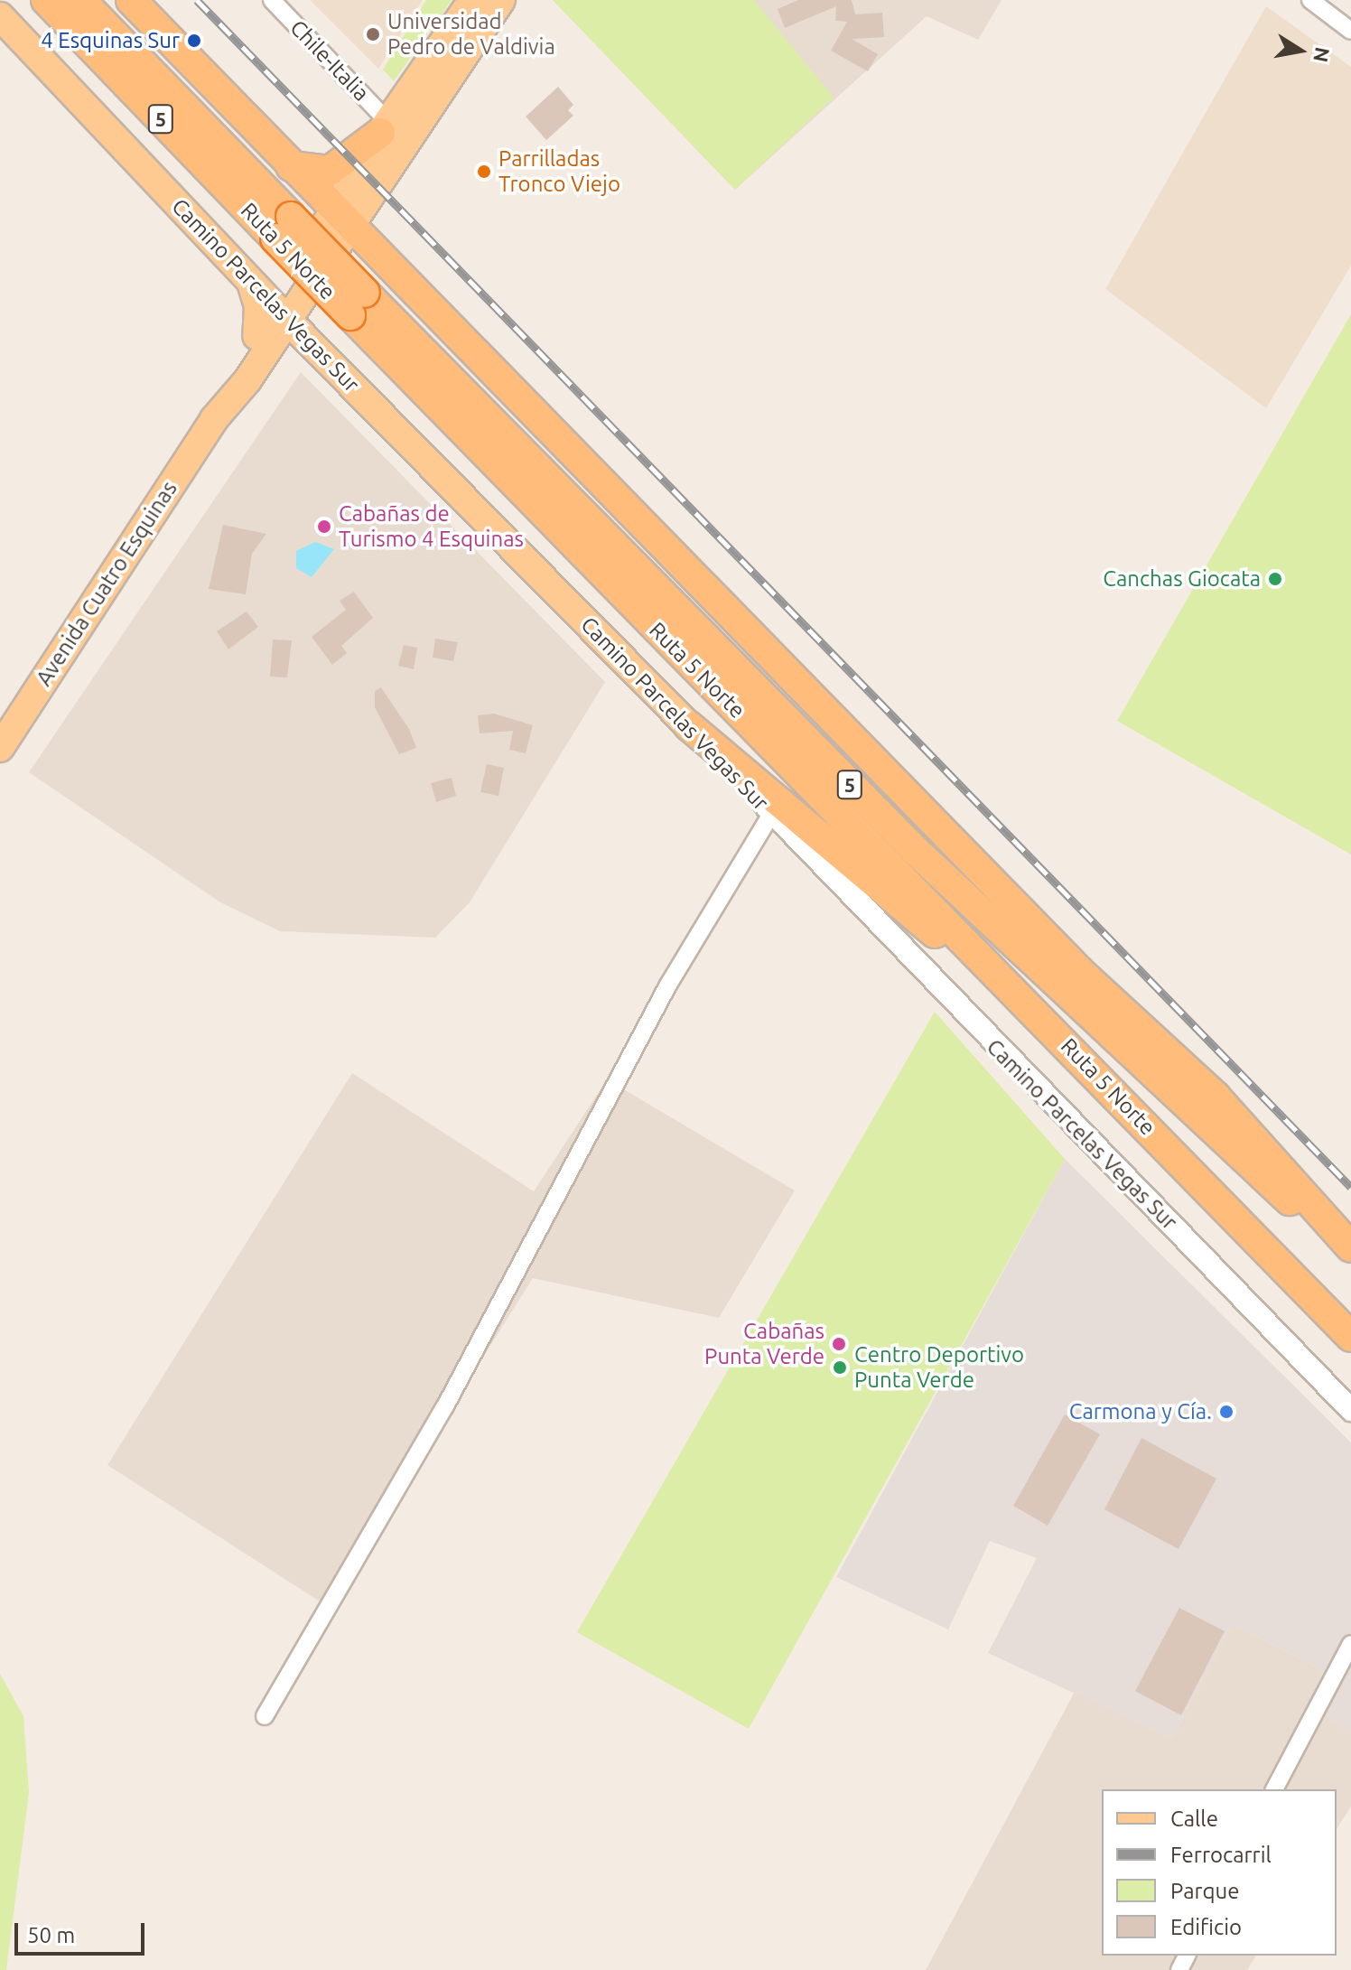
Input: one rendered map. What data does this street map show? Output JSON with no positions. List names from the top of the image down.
{
  "streets": {
    "highway": ["5", "Ruta 5 Norte"],
    "main road": ["Camino Parcelas Vegas Sur", "Avenida Cuatro Esquinas"],
    "street": ["Chile-Italia"]
  },
  "crossings": [
    ["Chile-Italia", "Avenida Cuatro Esquinas"],
    ["Camino Parcelas Vegas Sur", "Avenida Cuatro Esquinas"]
  ],
  "places": [
    "Universidad Pedro de Valdivia",
    "4 Esquinas Sur",
    "Parrilladas Tronco Viejo",
    "Cabañas de Turismo 4 Esquinas",
    "Canchas Giocata",
    "Cabañas Punta Verde",
    "Centro Deportivo Punta Verde",
    "Carmona y Cía."
  ],
  "legend": [
    "Calle",
    "Ferrocarril",
    "Parque",
    "Edificio"
  ],
  "scale_bar": "50 m",
  "north": "right"
}
